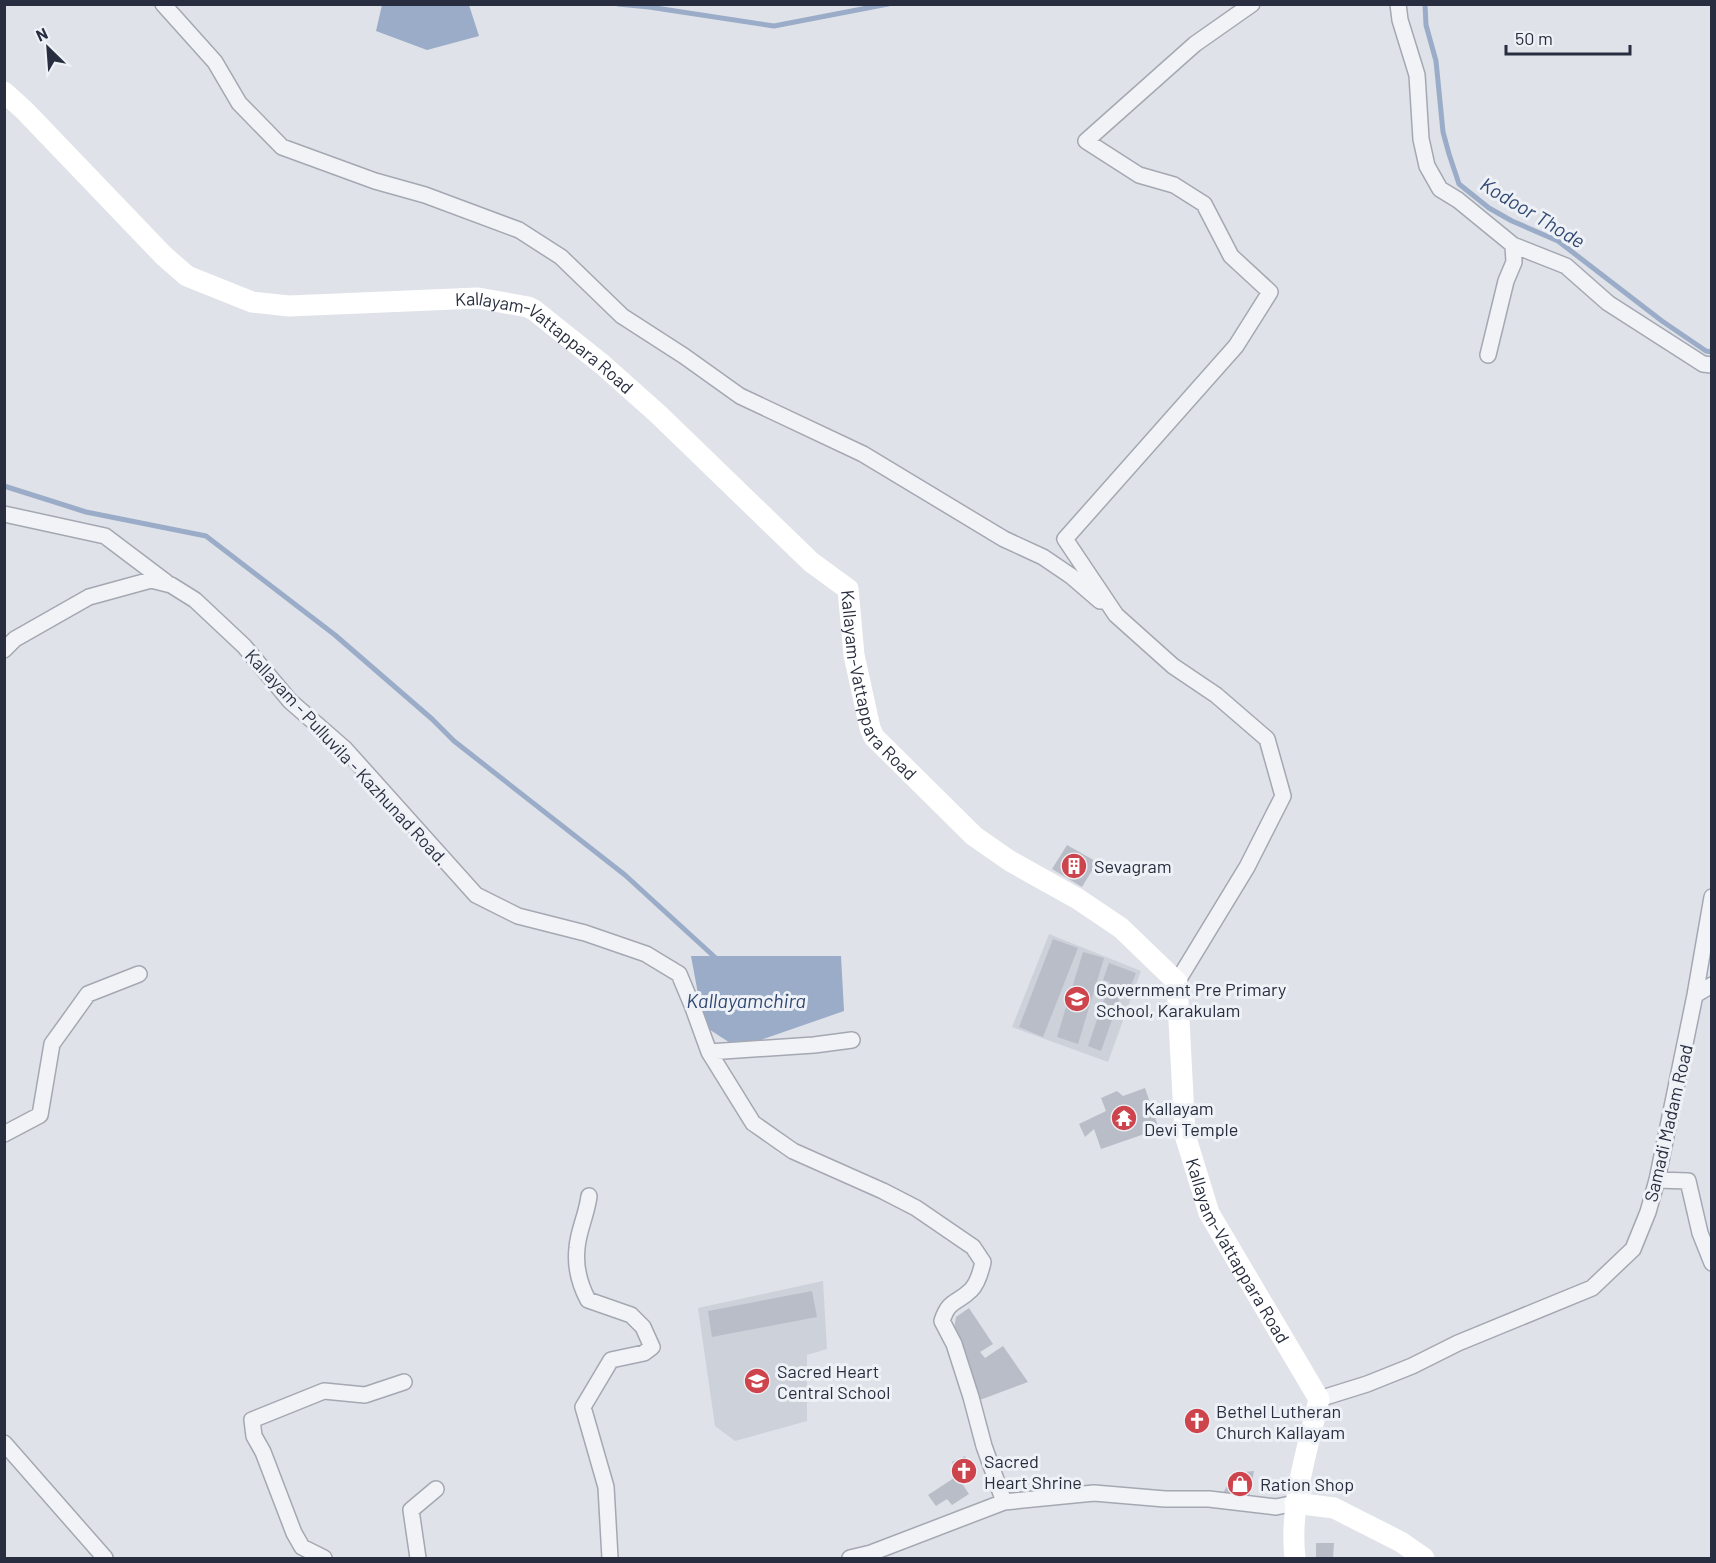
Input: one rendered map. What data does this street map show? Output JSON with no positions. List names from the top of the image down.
{
  "streets": {
    "street": ["Kallayam-Vattappara Road", "Kallayam - Pulluvila - Kazhunad Road.", "Samadi Madam Road"]
  },
  "crossings": [
    ["Kallayam-Vattappara Road", "Samadi Madam Road"]
  ],
  "water": ["Kodoor Thode", "Kallayamchira"],
  "places": {
    "building": ["Sevagram"],
    "school or university": ["Government Pre Primary School, Karakulam", "Sacred Heart Central School"],
    "temple": ["Kallayam Devi Temple"],
    "church": ["Bethel Lutheran Church Kallayam", "Sacred Heart Shrine"],
    "shop": ["Ration Shop"]
  },
  "scale_bar": "50 m",
  "north": "top left"
}
